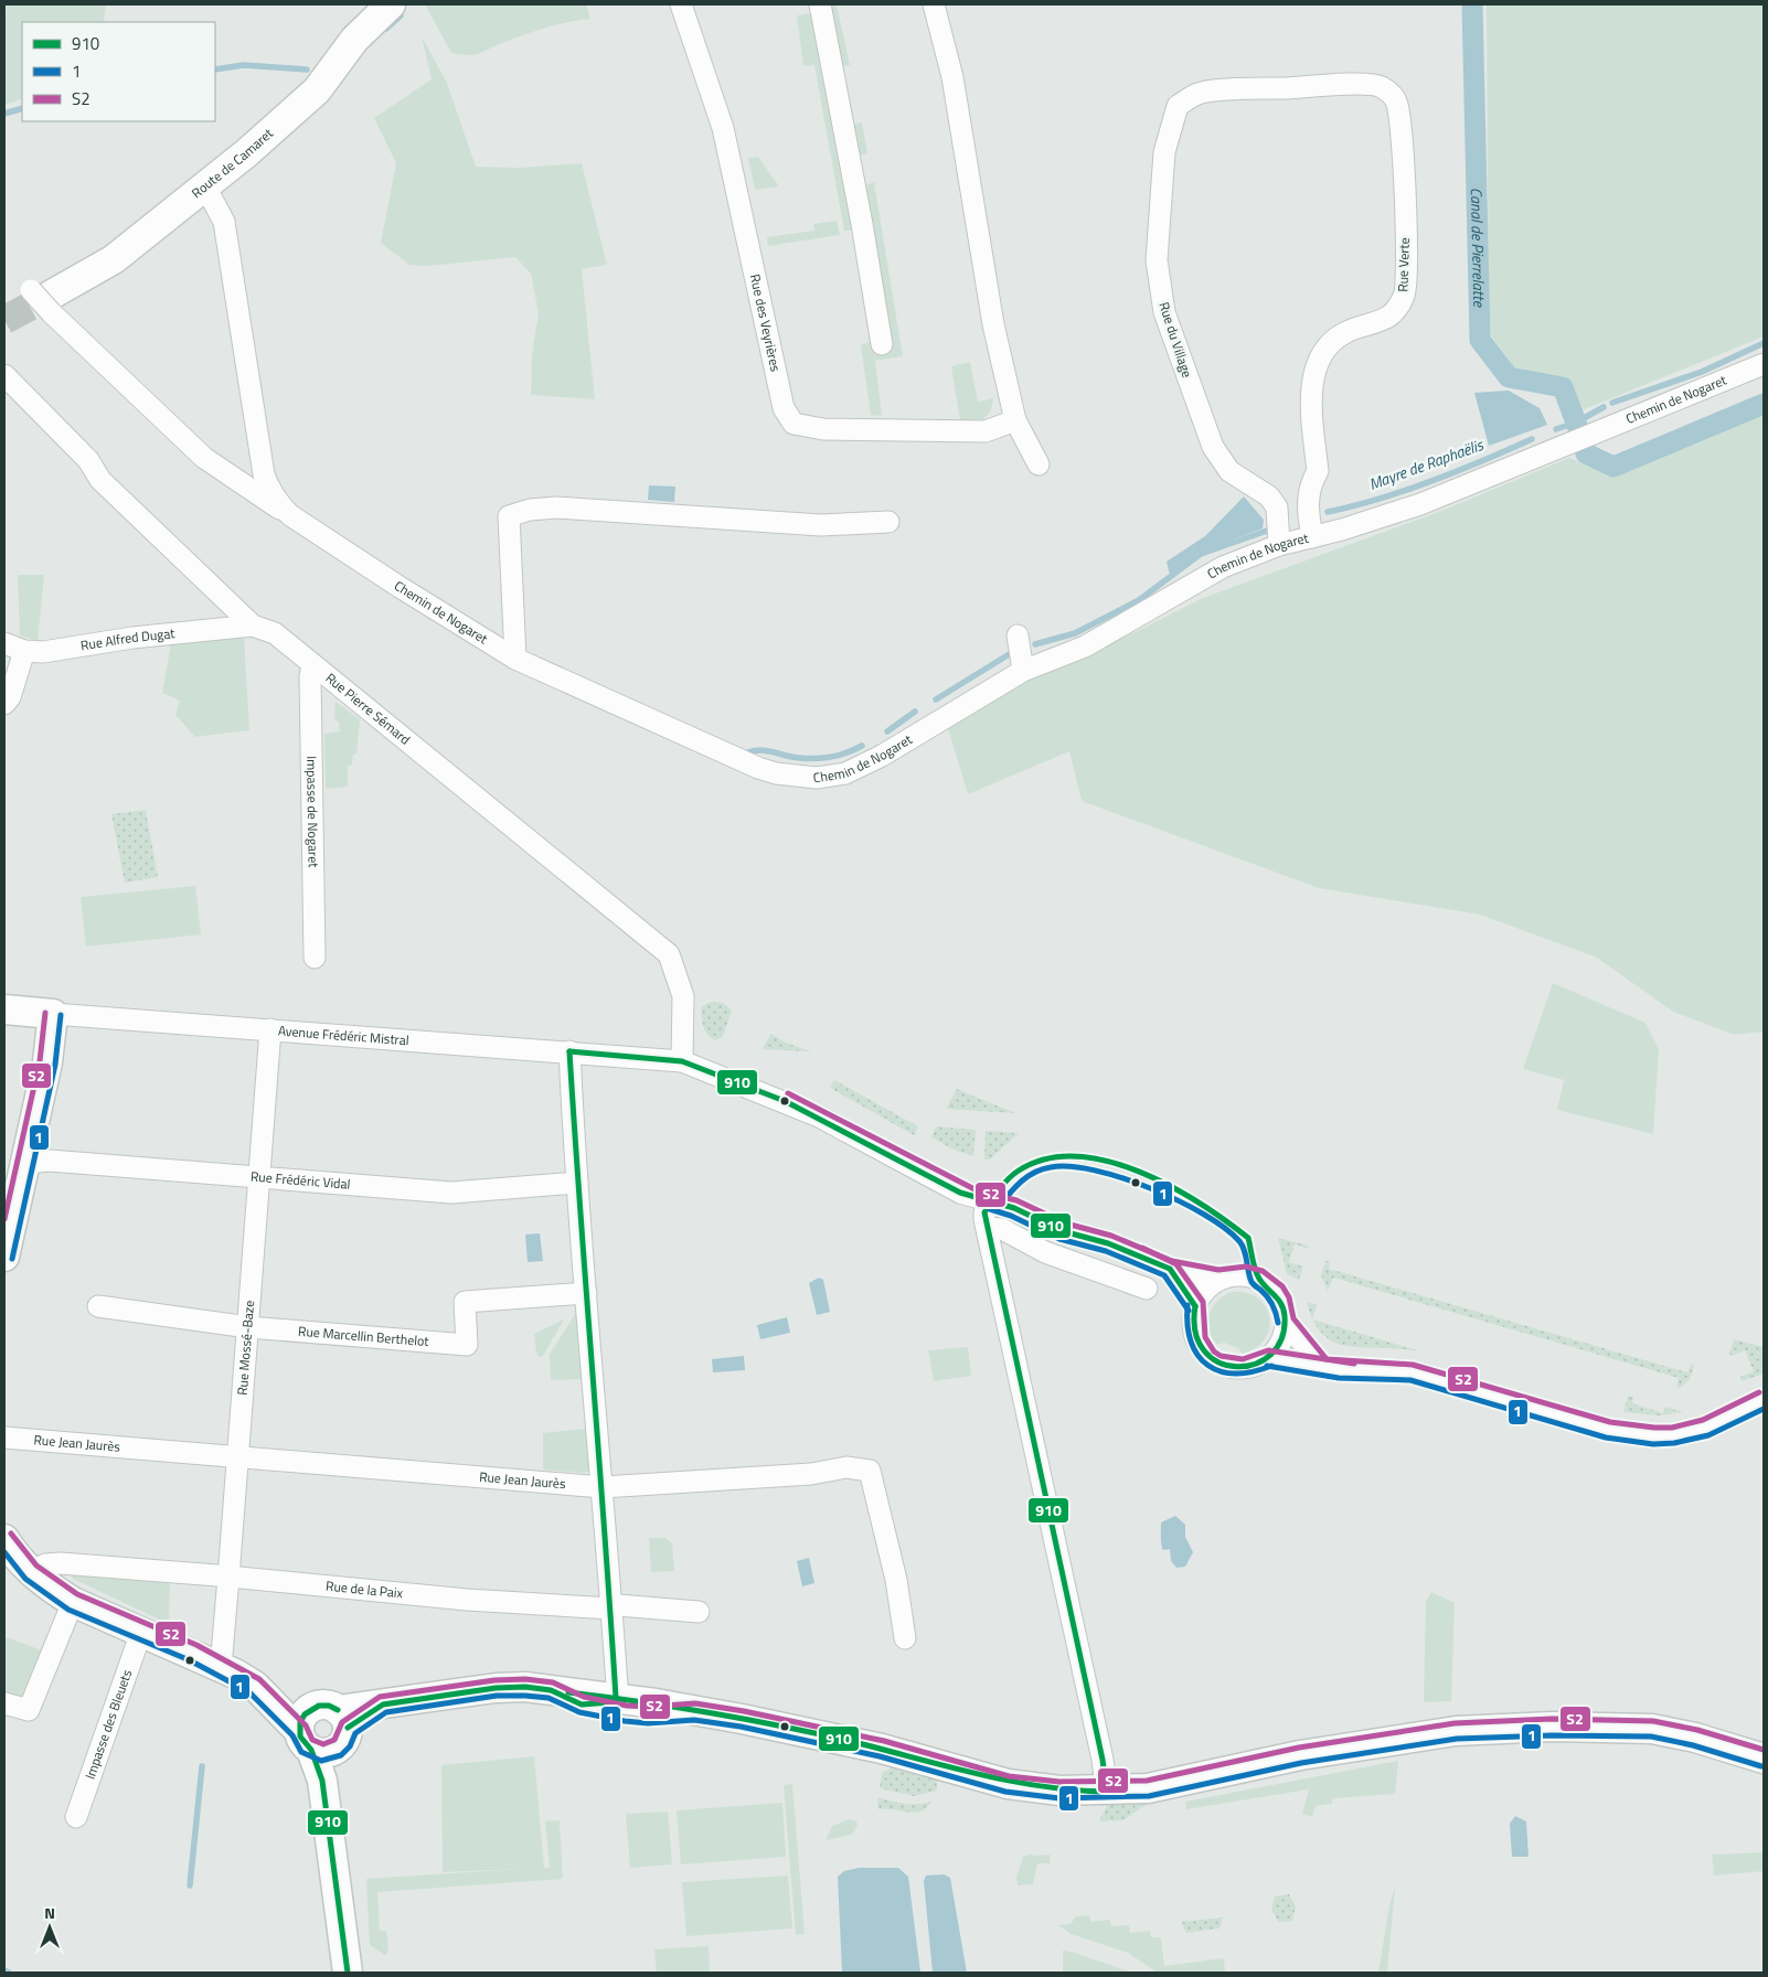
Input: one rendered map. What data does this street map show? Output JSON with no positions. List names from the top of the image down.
{
  "streets": {
    "street": [
      "Route de Camaret",
      "Rue Verte",
      "Rue des Veyrières",
      "Rue du Village",
      "Chemin de Nogaret",
      "Rue Alfred Dugat",
      "Rue Pierre Sémard",
      "Impasse de Nogaret",
      "Avenue Frédéric Mistral",
      "Rue Frédéric Vidal",
      "Rue Marcellin Berthelot",
      "Rue Mossé-Baze",
      "Rue Jean Jaurès",
      "Rue de la Paix",
      "Impasse des Bleuets"
    ]
  },
  "crossings": [
    ["Route de Camaret", "Chemin de Nogaret"],
    ["Rue Verte", "Rue du Village"],
    ["Rue Verte", "Chemin de Nogaret"],
    ["Rue du Village", "Chemin de Nogaret"],
    ["Rue Alfred Dugat", "Rue Pierre Sémard"],
    ["Rue Pierre Sémard", "Impasse de Nogaret"],
    ["Rue Pierre Sémard", "Avenue Frédéric Mistral"],
    ["Avenue Frédéric Mistral", "Rue Mossé-Baze"],
    ["Rue Frédéric Vidal", "Rue Mossé-Baze"],
    ["Rue Marcellin Berthelot", "Rue Mossé-Baze"],
    ["Rue Mossé-Baze", "Rue Jean Jaurès"],
    ["Rue Mossé-Baze", "Rue de la Paix"]
  ],
  "water": ["Canal de Pierrelatte", "Mayre de Raphaëlis"],
  "lines": ["transit line S2", "transit line 1", "transit line 910"],
  "legend": ["910", "1", "S2"],
  "north": "top"
}
